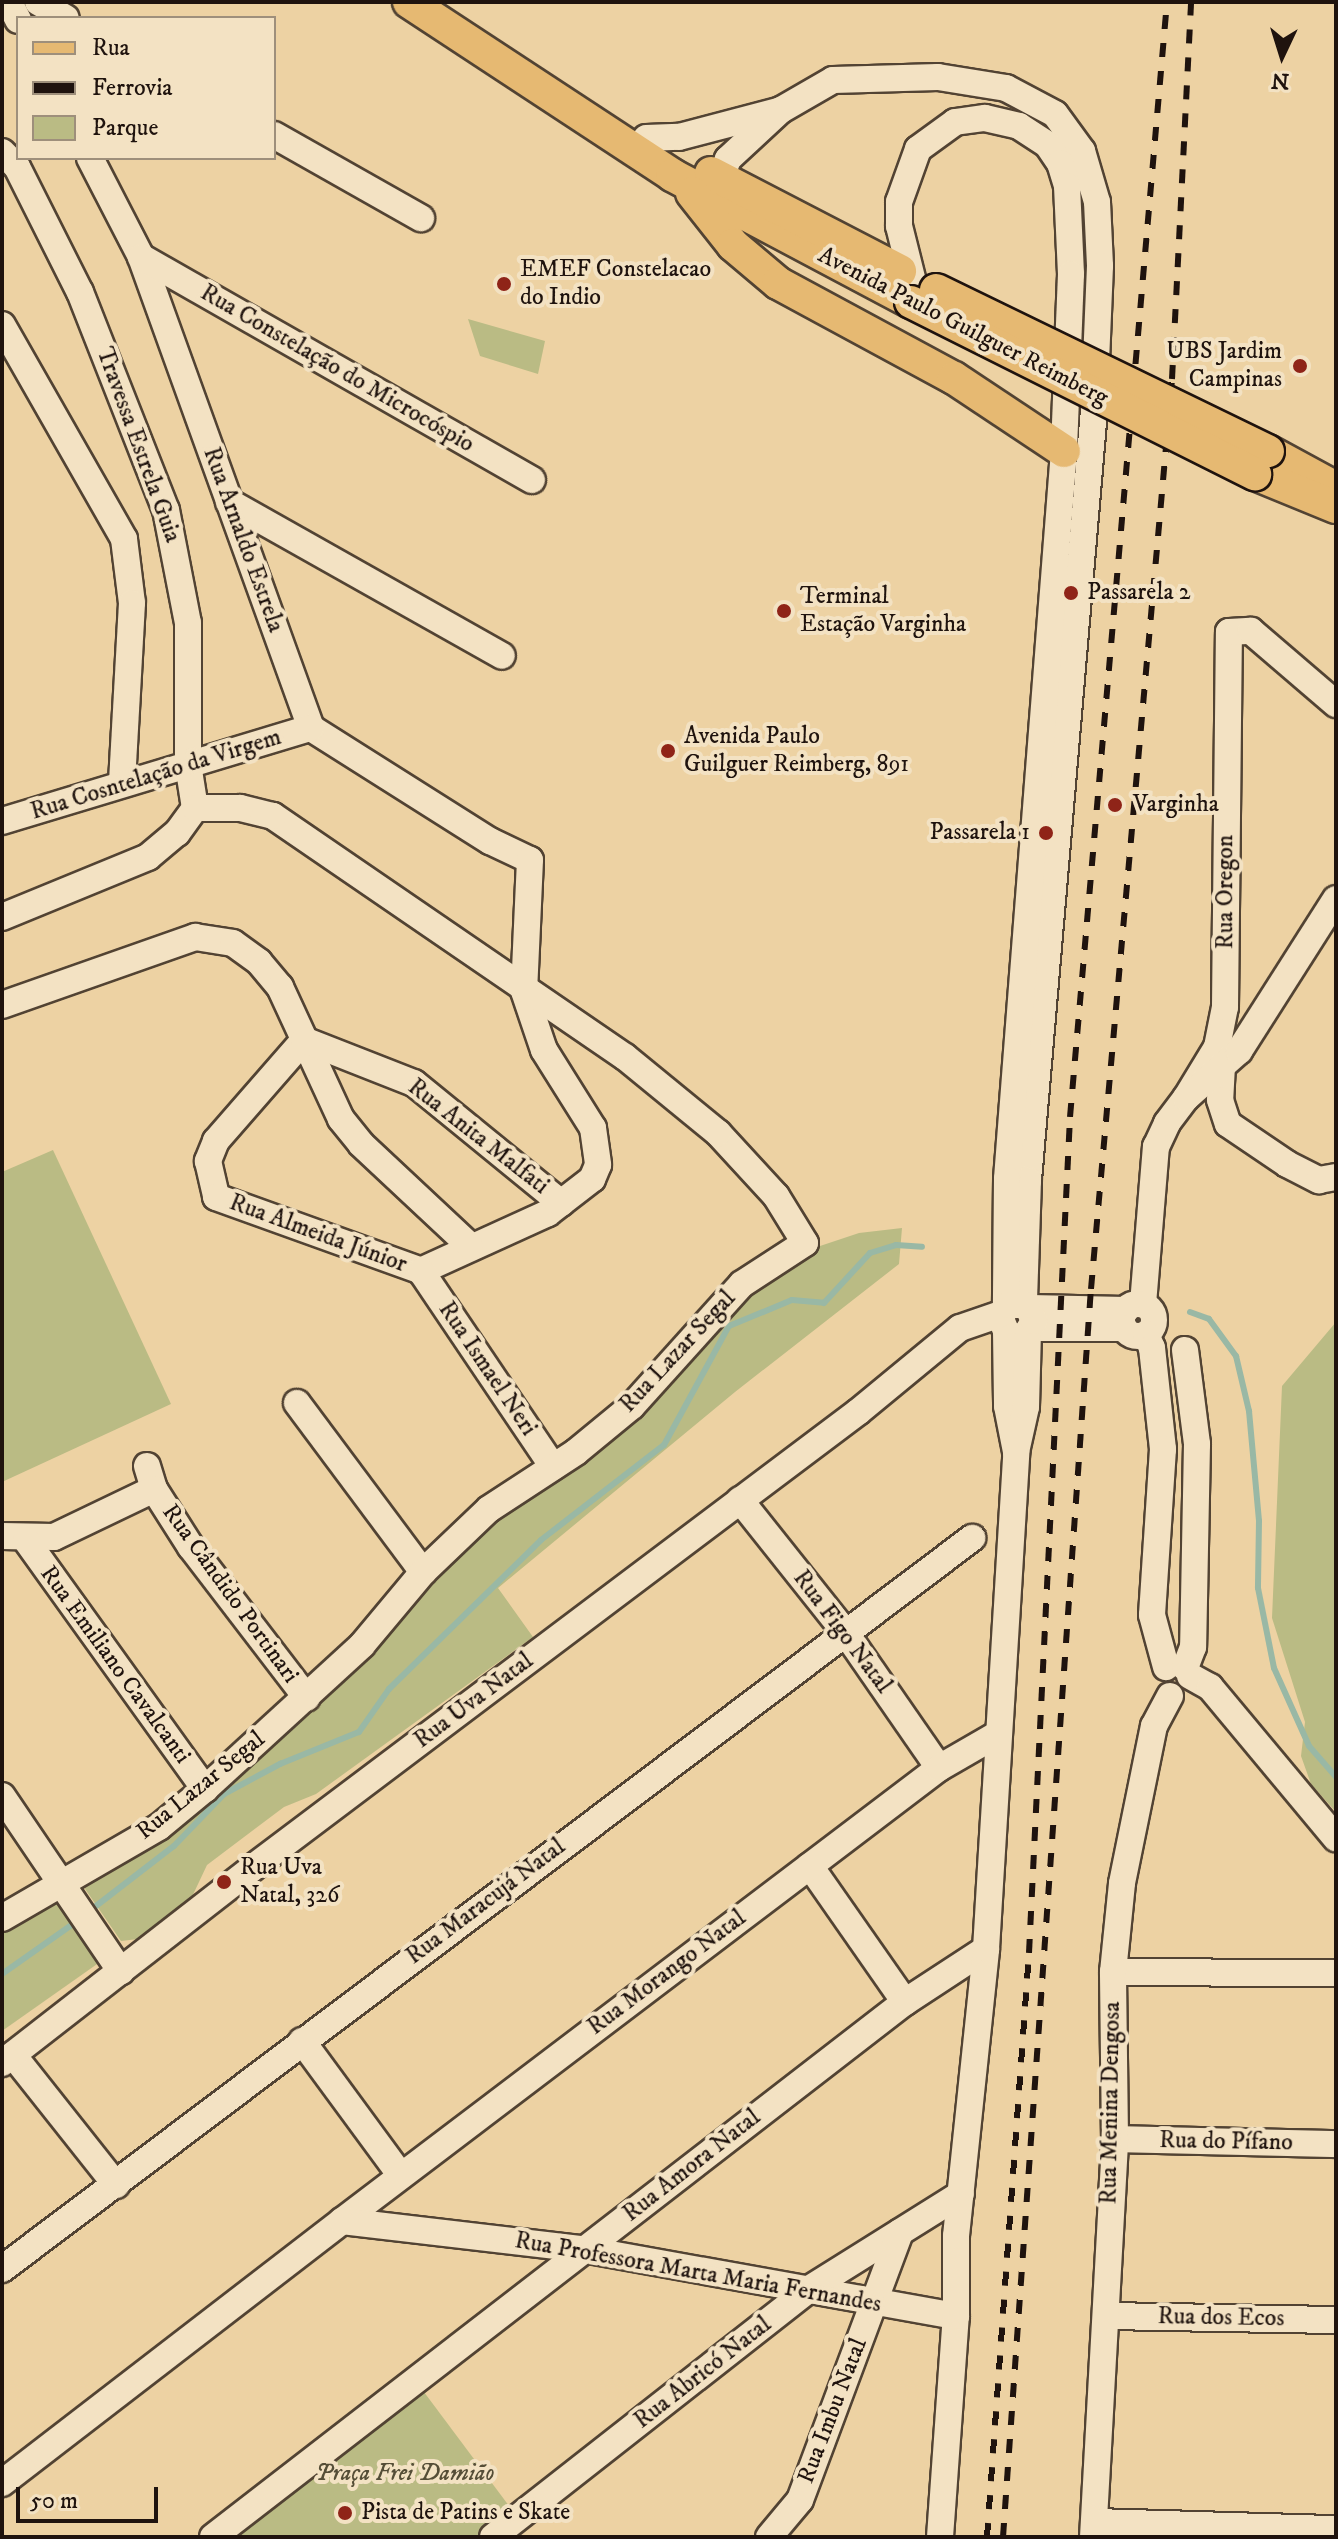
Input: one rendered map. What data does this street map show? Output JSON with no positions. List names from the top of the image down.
{
  "streets": {
    "main road": ["Avenida Paulo Guilguer Reimberg"],
    "street": [
      "Rua Constelação do Microcóspio",
      "Travessa Estrela Guia",
      "Rua Arnaldo Estrela",
      "Rua Cosntelação da Virgem",
      "Rua Oregon",
      "Rua Anita Malfati",
      "Rua Almeida Júnior",
      "Rua Lazar Segal",
      "Rua Ismael Neri",
      "Rua Cândido Portinari",
      "Rua Figo Natal",
      "Rua Emiliano Cavalcanti",
      "Rua Uva Natal",
      "Rua Maracujá Natal",
      "Rua Morango Natal",
      "Rua Menina Dengosa",
      "Rua do Pífano",
      "Rua Amora Natal",
      "Rua Professora Marta Maria Fernandes",
      "Rua dos Ecos",
      "Rua Abricó Natal",
      "Rua Imbu Natal"
    ]
  },
  "crossings": [
    ["Rua Constelação do Microcóspio", "Rua Arnaldo Estrela"],
    ["Travessa Estrela Guia", "Rua Cosntelação da Virgem"],
    ["Travessa Estrela Guia", "Rua Lazar Segal"],
    ["Rua Arnaldo Estrela", "Rua Cosntelação da Virgem"],
    ["Rua Oregon", "Rua Menina Dengosa"],
    ["Rua Anita Malfati", "Rua Almeida Júnior"],
    ["Rua Almeida Júnior", "Rua Ismael Neri"],
    ["Rua Lazar Segal", "Rua Ismael Neri"],
    ["Rua Lazar Segal", "Rua Cândido Portinari"],
    ["Rua Lazar Segal", "Rua Emiliano Cavalcanti"],
    ["Rua Cândido Portinari", "Rua Emiliano Cavalcanti"],
    ["Rua Figo Natal", "Rua Uva Natal"],
    ["Rua Figo Natal", "Rua Maracujá Natal"],
    ["Rua Figo Natal", "Rua Morango Natal"],
    ["Rua Morango Natal", "Rua Professora Marta Maria Fernandes"],
    ["Rua Menina Dengosa", "Rua do Pífano"],
    ["Rua Menina Dengosa", "Rua dos Ecos"],
    ["Rua Amora Natal", "Rua Professora Marta Maria Fernandes"],
    ["Rua Professora Marta Maria Fernandes", "Rua Abricó Natal"],
    ["Rua Professora Marta Maria Fernandes", "Rua Imbu Natal"],
    ["Rua Abricó Natal", "Rua Imbu Natal"]
  ],
  "parks": ["Praça Frei Damião"],
  "places": [
    "EMEF Constelacao do Indio",
    "UBS Jardim Campinas",
    "Passarela 2",
    "Terminal Estação Varginha",
    "Avenida Paulo Guilguer Reimberg, 891",
    "Varginha",
    "Passarela 1",
    "Rua Uva Natal, 326",
    "Pista de Patins e Skate"
  ],
  "legend": ["Rua", "Ferrovia", "Parque"],
  "scale_bar": "50 m",
  "north": "bottom"
}
